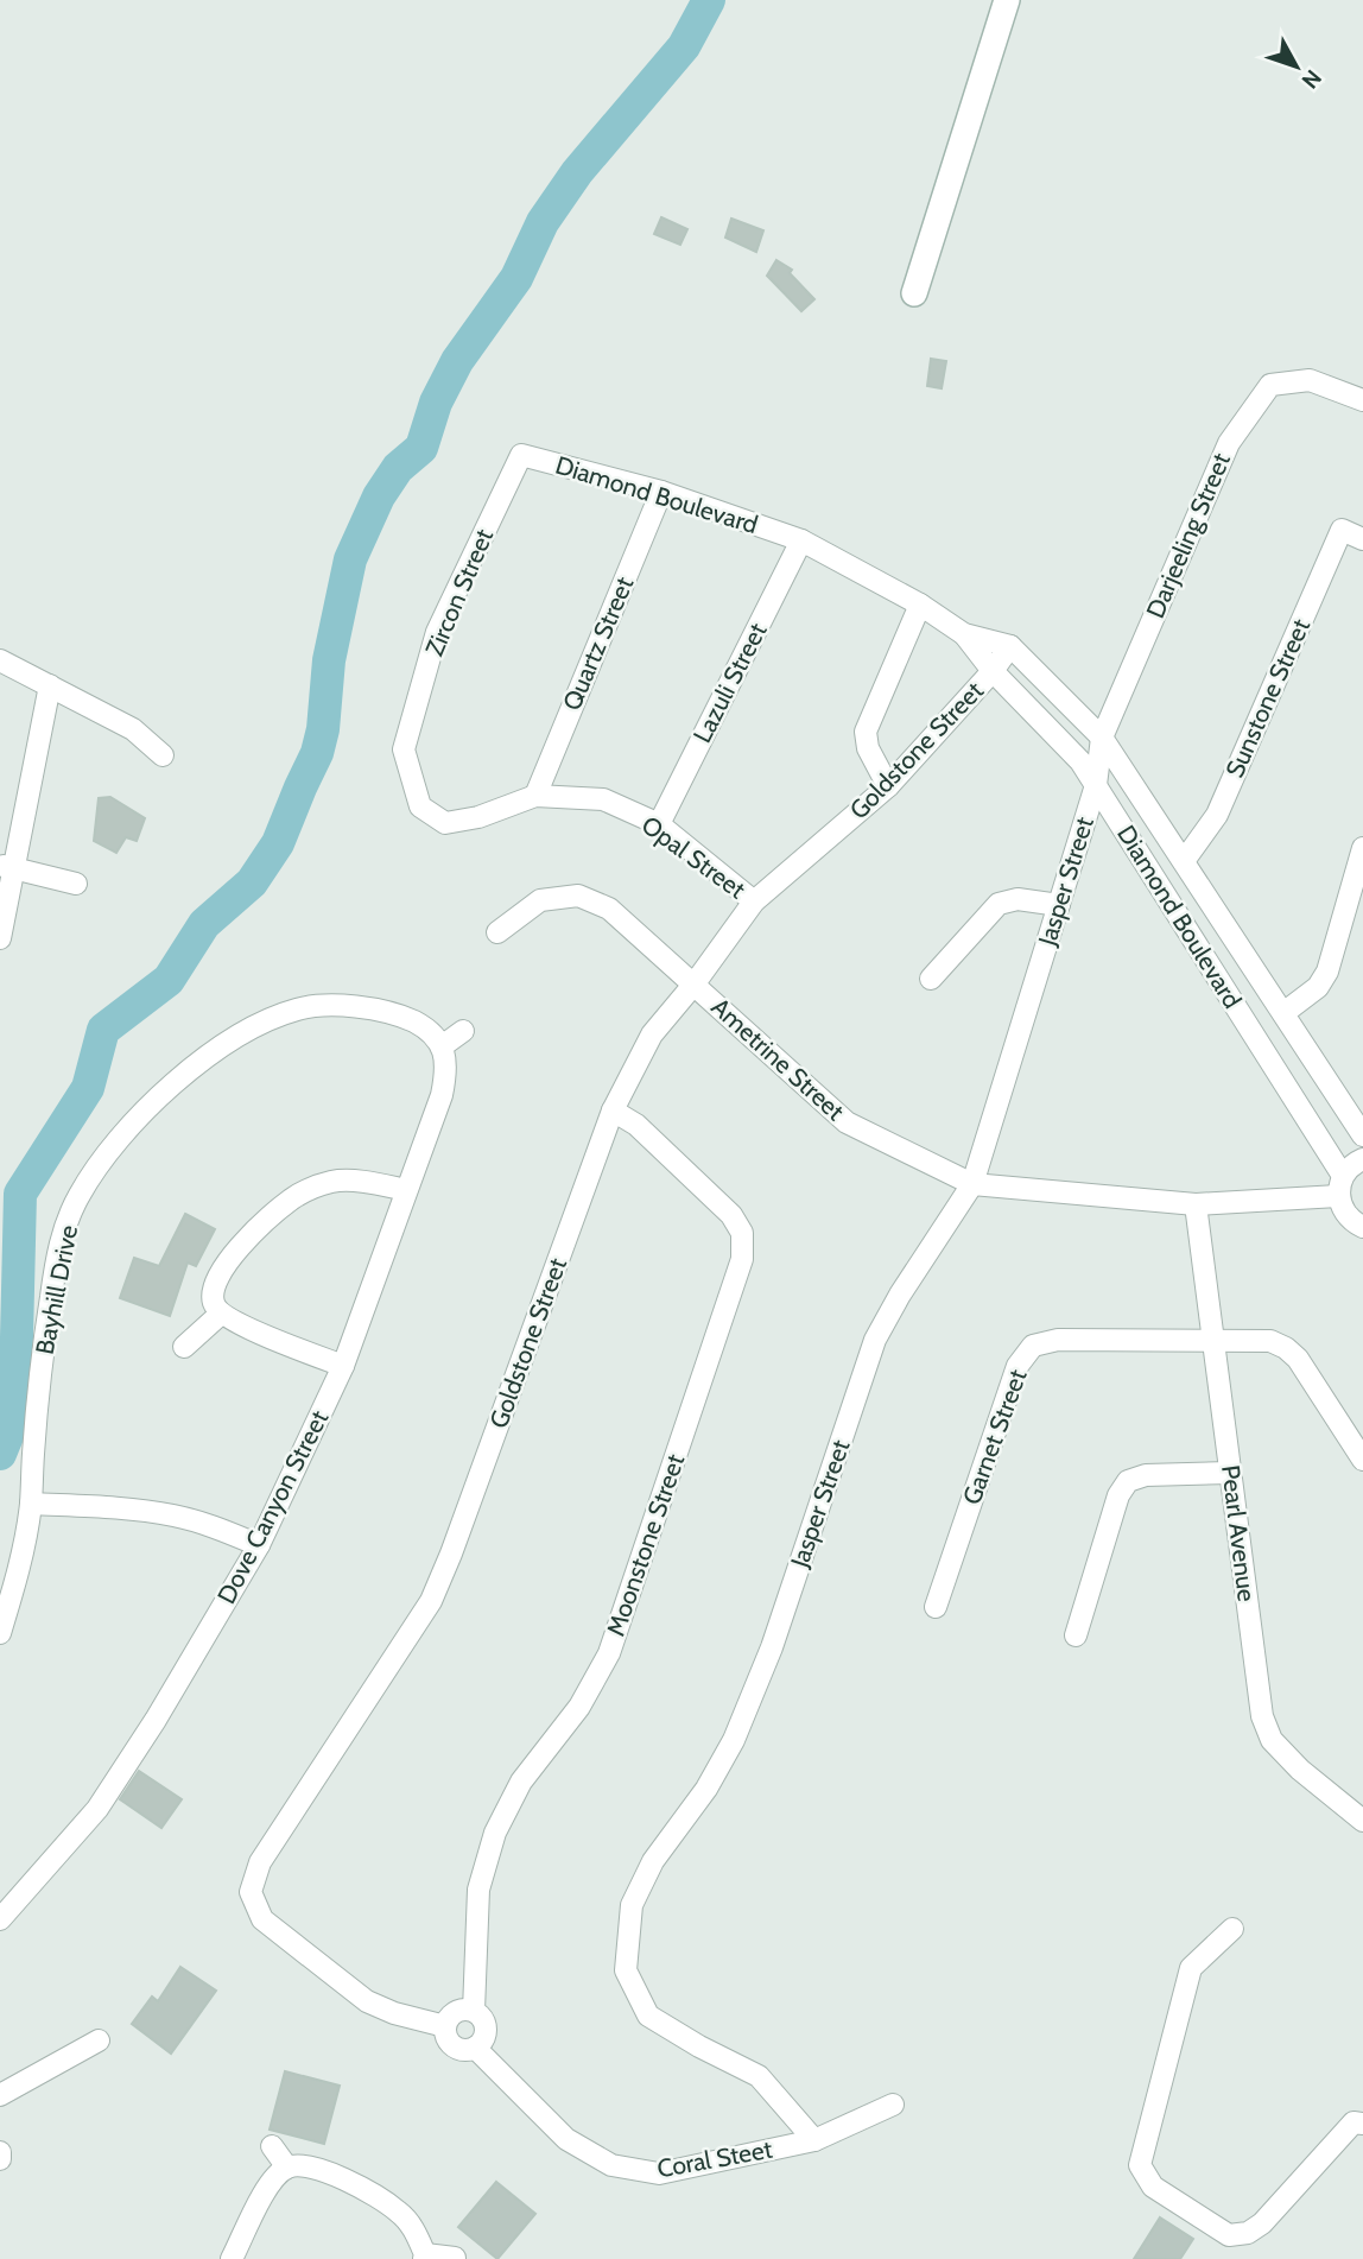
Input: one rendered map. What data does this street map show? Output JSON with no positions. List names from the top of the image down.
{
  "streets": {
    "street": [
      "Diamond Boulevard",
      "Darjeeling Street",
      "Zircon Street",
      "Quartz Street",
      "Lazuli Street",
      "Sunstone Street",
      "Goldstone Street",
      "Opal Street",
      "Jasper Street",
      "Ametrine Street",
      "Bayhill Drive",
      "Garnet Street",
      "Dove Canyon Street",
      "Pearl Avenue",
      "Moonstone Street",
      "Coral Steet"
    ]
  },
  "crossings": [
    ["Diamond Boulevard", "Darjeeling Street"],
    ["Diamond Boulevard", "Zircon Street"],
    ["Diamond Boulevard", "Quartz Street"],
    ["Diamond Boulevard", "Lazuli Street"],
    ["Diamond Boulevard", "Sunstone Street"],
    ["Diamond Boulevard", "Goldstone Street"],
    ["Diamond Boulevard", "Jasper Street"],
    ["Diamond Boulevard", "Ametrine Street"],
    ["Darjeeling Street", "Jasper Street"],
    ["Zircon Street", "Quartz Street"],
    ["Zircon Street", "Opal Street"],
    ["Quartz Street", "Opal Street"],
    ["Lazuli Street", "Opal Street"],
    ["Goldstone Street", "Opal Street"],
    ["Goldstone Street", "Ametrine Street"],
    ["Goldstone Street", "Moonstone Street"],
    ["Goldstone Street", "Coral Steet"],
    ["Jasper Street", "Ametrine Street"],
    ["Jasper Street", "Coral Steet"],
    ["Ametrine Street", "Pearl Avenue"],
    ["Bayhill Drive", "Dove Canyon Street"],
    ["Garnet Street", "Pearl Avenue"],
    ["Moonstone Street", "Coral Steet"]
  ],
  "north": "bottom right"
}
